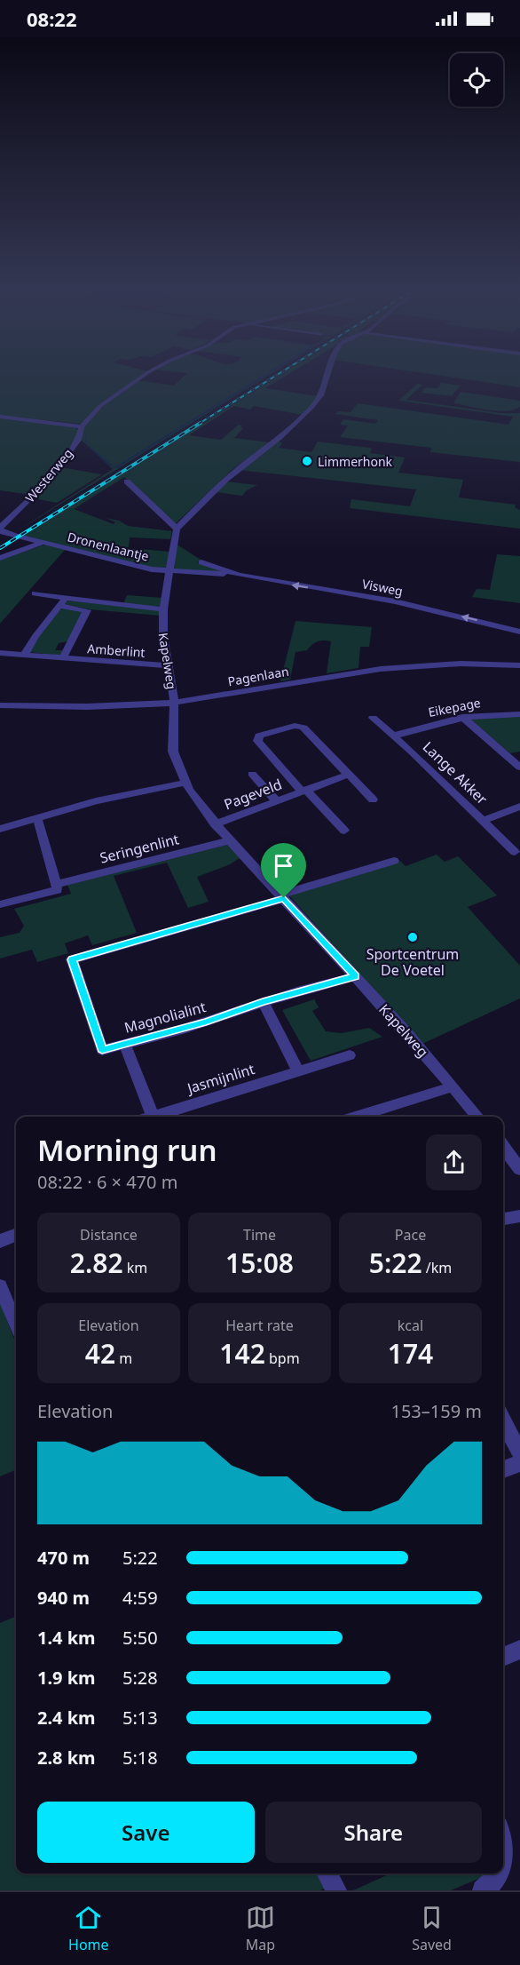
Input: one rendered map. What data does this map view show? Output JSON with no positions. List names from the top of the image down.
{
  "streets": {
    "street": [
      "Westerweg",
      "Dronenlaantje",
      "Visweg",
      "Amberlint",
      "Kapelweg",
      "Pagenlaan",
      "Eikepage",
      "Lange Akker",
      "Pageveld",
      "Seringenlint",
      "Magnolialint",
      "Jasmijnlint"
    ]
  },
  "crossings": [
    ["Westerweg", "Dronenlaantje"],
    ["Dronenlaantje", "Visweg"],
    ["Dronenlaantje", "Kapelweg"],
    ["Visweg", "Kapelweg"],
    ["Amberlint", "Kapelweg"],
    ["Kapelweg", "Pagenlaan"],
    ["Kapelweg", "Pageveld"],
    ["Kapelweg", "Seringenlint"],
    ["Kapelweg", "Magnolialint"],
    ["Eikepage", "Lange Akker"]
  ],
  "one_way": ["Visweg"],
  "places": ["Limmerhonk", "Sportcentrum De Voetel"],
  "page": {
    "status": "08:22",
    "heading": ["Morning run", "08:22 · 6 × 470 m"],
    "stats": [
      ["Distance", "2.82 km"],
      ["Time", "15:08"],
      ["Pace", "5:22 /km"],
      ["Elevation", "42 m"],
      ["Heart rate", "142 bpm"],
      ["kcal", "174"]
    ],
    "chart": ["Elevation", "153–159 m"],
    "list": [
      {
        "name": "470 m",
        "note": "5:22"
      },
      {
        "name": "940 m",
        "note": "4:59"
      },
      {
        "name": "1.4 km",
        "note": "5:50"
      },
      {
        "name": "1.9 km",
        "note": "5:28"
      },
      {
        "name": "2.4 km",
        "note": "5:13"
      },
      {
        "name": "2.8 km",
        "note": "5:18"
      }
    ],
    "buttons": ["Save", "Share"],
    "tabs": ["Home", "Map", "Saved"]
  }
}
